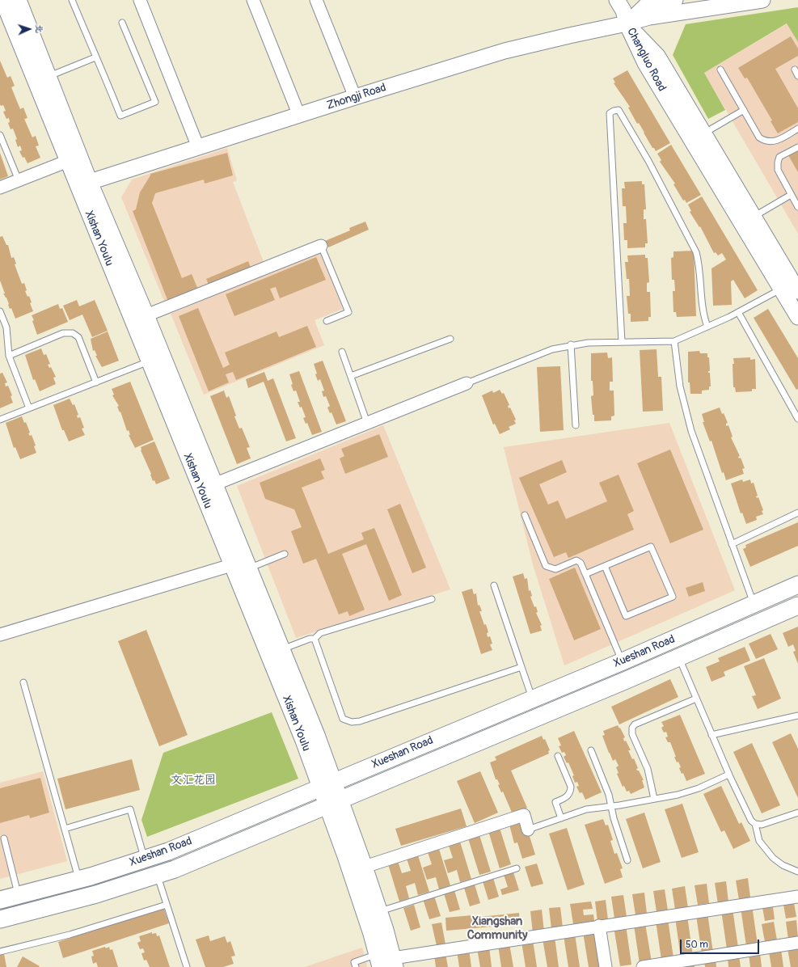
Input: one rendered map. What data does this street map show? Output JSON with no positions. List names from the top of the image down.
{
  "streets": {
    "main road": ["Xueshan Road"],
    "street": ["Changluo Road", "Zhongji Road", "Xishan Youlu"]
  },
  "crossings": [
    ["Changluo Road", "Zhongji Road"],
    ["Zhongji Road", "Xishan Youlu"],
    ["Xishan Youlu", "Xueshan Road"]
  ],
  "districts": ["Xiangshan Community"],
  "parks": ["文汇花园"],
  "scale_bar": "50 m",
  "north": "right"
}
